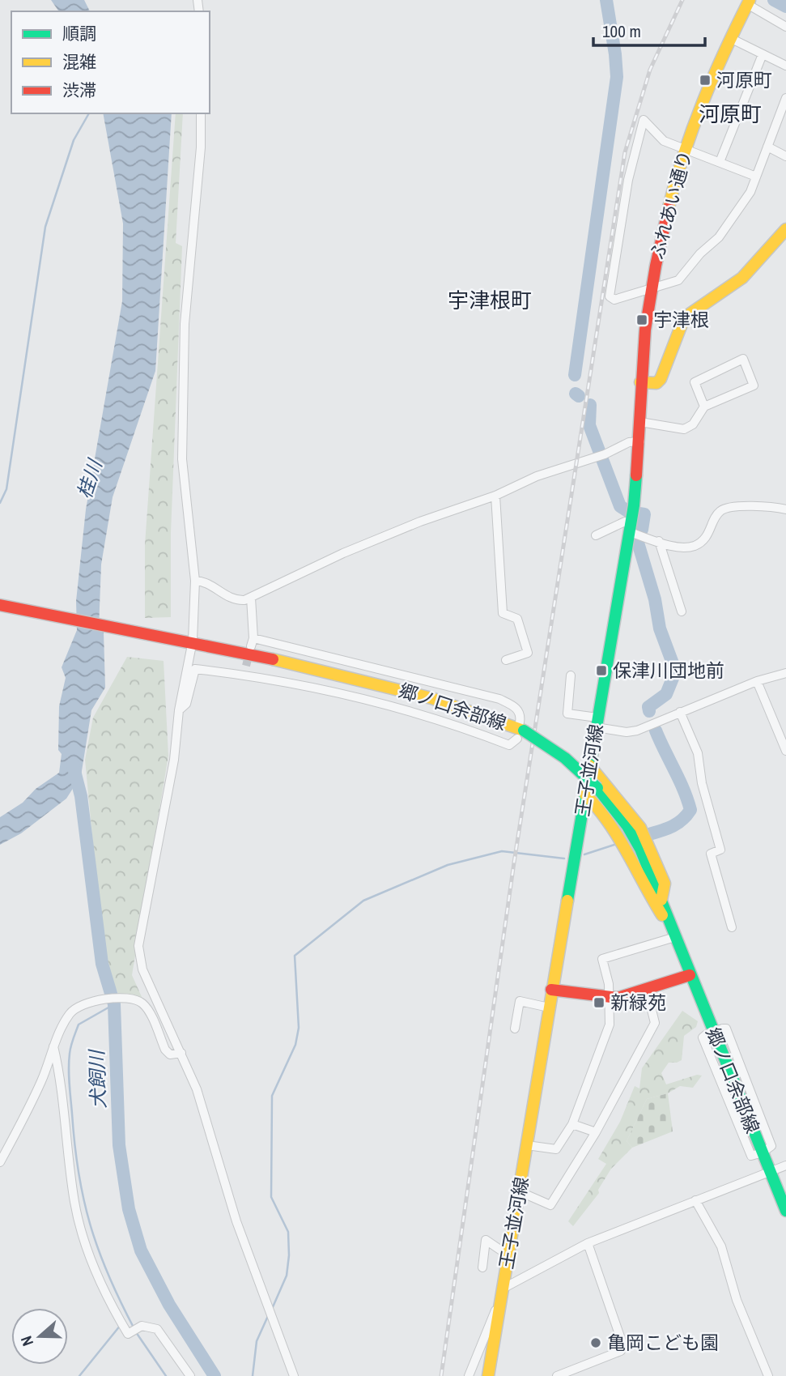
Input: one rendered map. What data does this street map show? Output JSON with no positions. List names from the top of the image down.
{
  "streets": {
    "main road": ["ふれあい通り", "郷ノ口余部線", "王子並河線"]
  },
  "crossings": [
    ["ふれあい通り", "王子並河線"]
  ],
  "districts": ["河原町", "宇津根町"],
  "water": ["桂川", "犬飼川"],
  "places": {
    "transit": [
      "河原町",
      "宇津根",
      "保津川団地前",
      "新緑苑"
    ],
    "other": ["亀岡こども園"]
  },
  "legend": ["順調", "混雑", "渋滞"],
  "scale_bar": "100 m",
  "north": "left"
}
